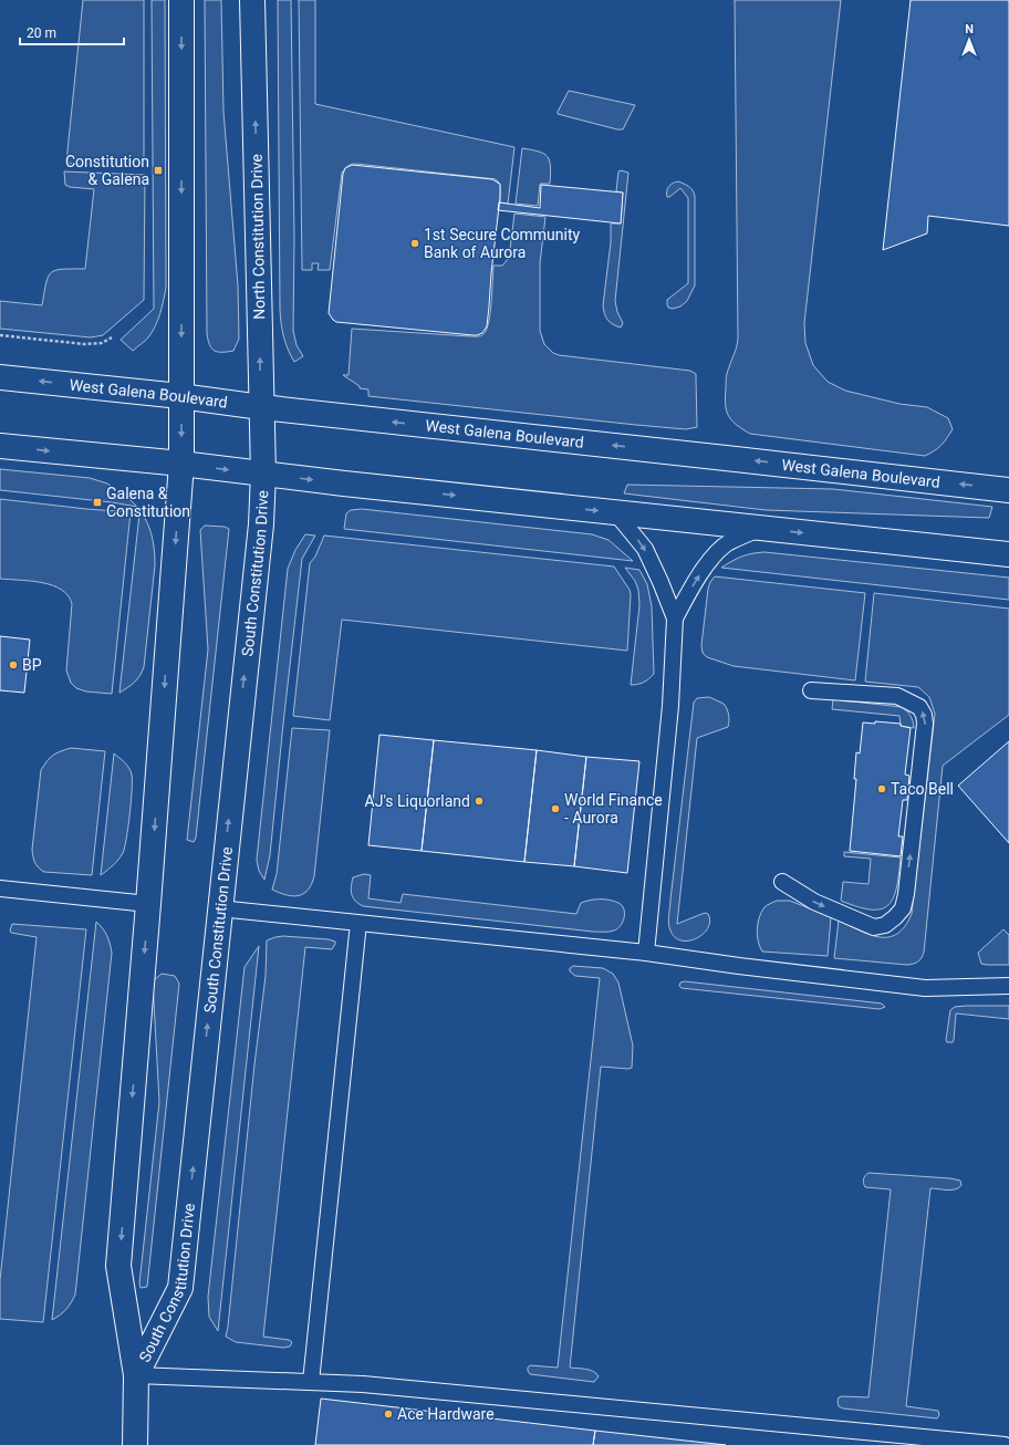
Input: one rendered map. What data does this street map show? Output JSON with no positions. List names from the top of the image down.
{
  "streets": {
    "street": ["North Constitution Drive", "West Galena Boulevard", "South Constitution Drive"]
  },
  "crossings": [
    ["North Constitution Drive", "West Galena Boulevard"],
    ["North Constitution Drive", "South Constitution Drive"]
  ],
  "places": {
    "transit": ["Constitution & Galena", "Galena & Constitution"],
    "other": [
      "1st Secure Community Bank of Aurora",
      "BP",
      "Taco Bell",
      "AJ's Liquorland",
      "World Finance - Aurora",
      "Ace Hardware"
    ]
  },
  "scale_bar": "20 m",
  "north": "top"
}
